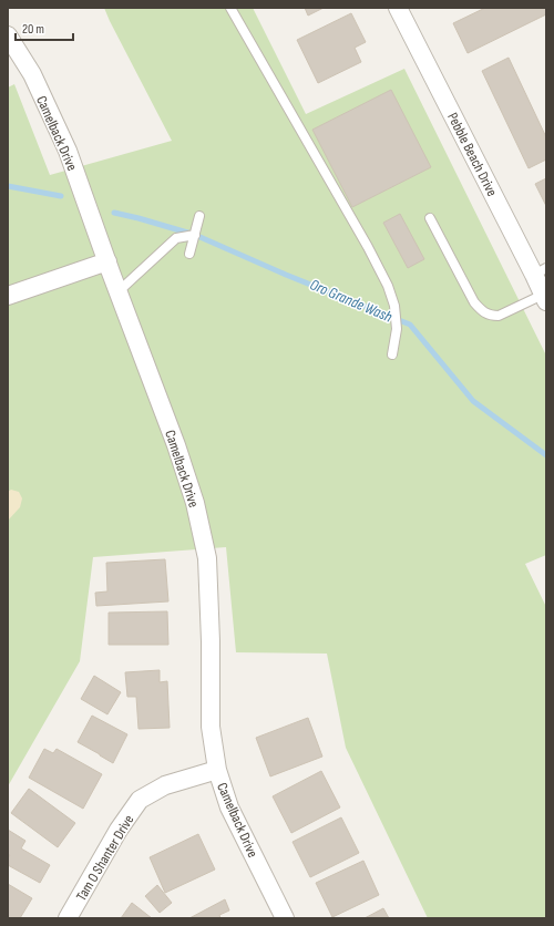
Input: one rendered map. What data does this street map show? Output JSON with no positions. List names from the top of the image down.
{
  "streets": {
    "street": ["Camelback Drive", "Pebble Beach Drive", "Tam O Shanter Drive"]
  },
  "crossings": [
    ["Camelback Drive", "Tam O Shanter Drive"]
  ],
  "water": ["Oro Grande Wash"],
  "scale_bar": "20 m"
}
